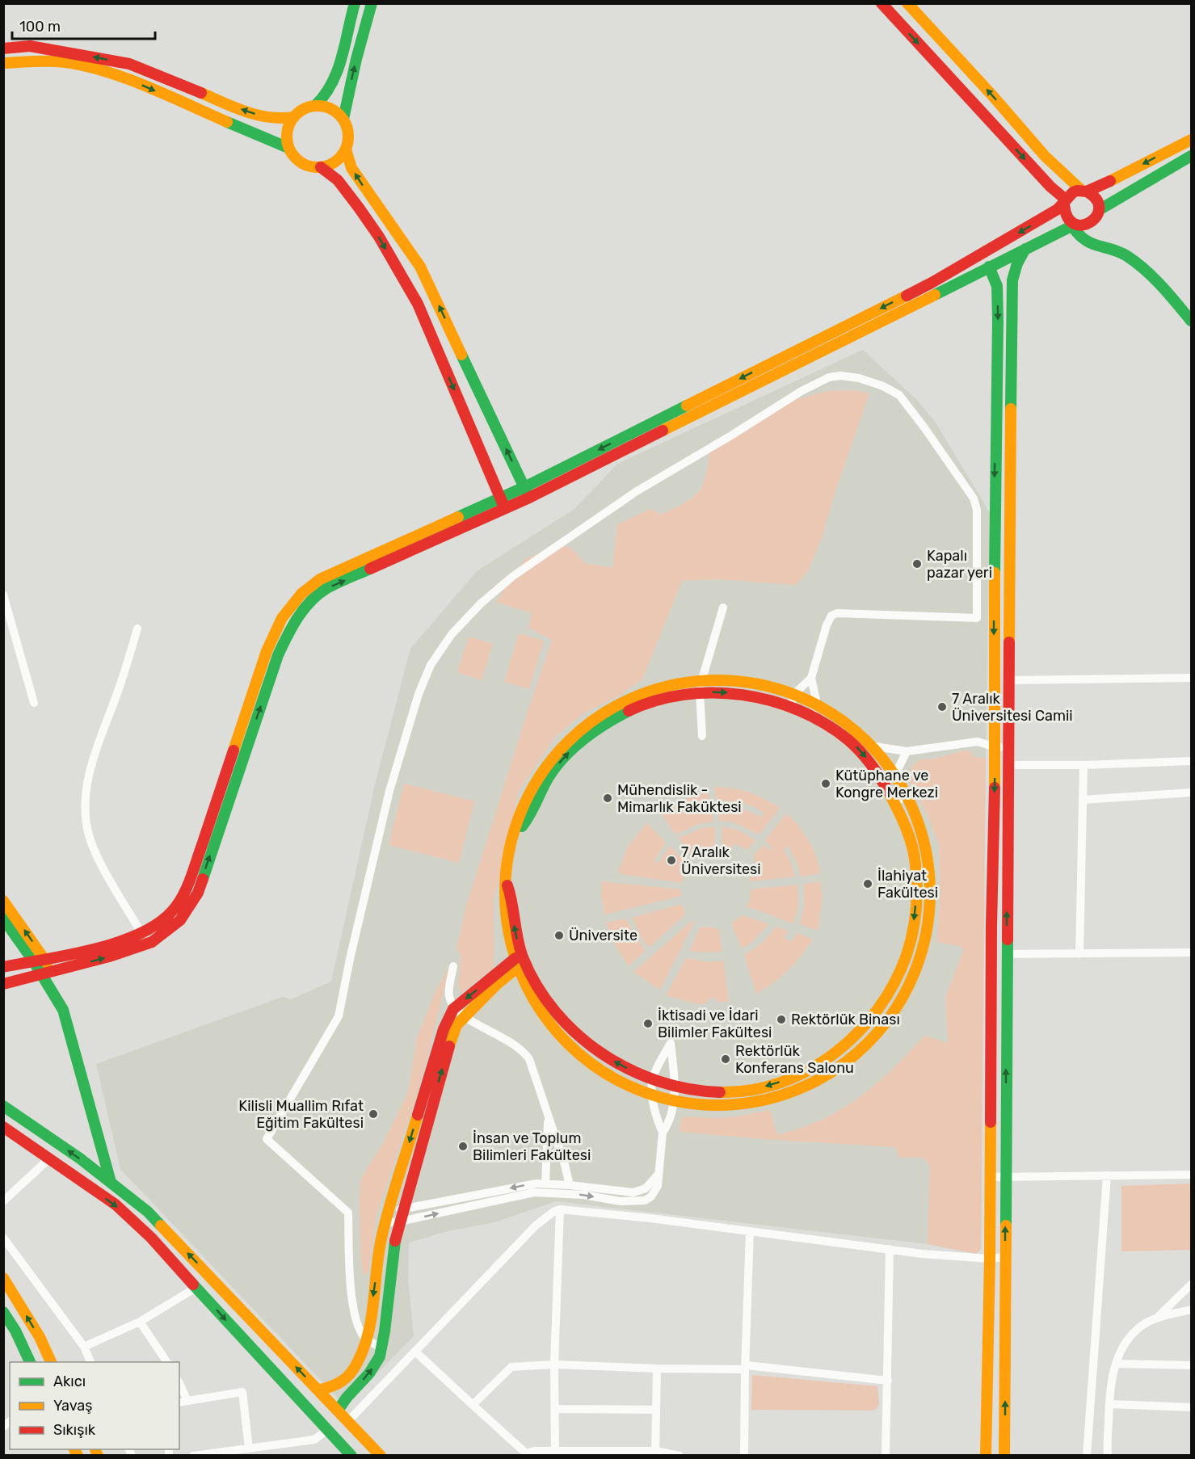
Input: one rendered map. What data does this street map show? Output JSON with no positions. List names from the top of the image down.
{
  "places": [
    "Kapalı pazar yeri",
    "7 Aralık Üniversitesi Camii",
    "Kütüphane ve Kongre Merkezi",
    "Mühendislik - Mimarlık Faküktesi",
    "7 Aralık Üniversitesi",
    "İlahiyat Fakültesi",
    "Üniversite",
    "Rektörlük Binası",
    "İktisadi ve İdari Bilimler Fakültesi",
    "Rektörlük Konferans Salonu",
    "Kilisli Muallim Rıfat Eğitim Fakültesi",
    "İnsan ve Toplum Bilimleri Fakültesi"
  ],
  "legend": ["Akıcı", "Yavaş", "Sıkışık"],
  "scale_bar": "100 m"
}
